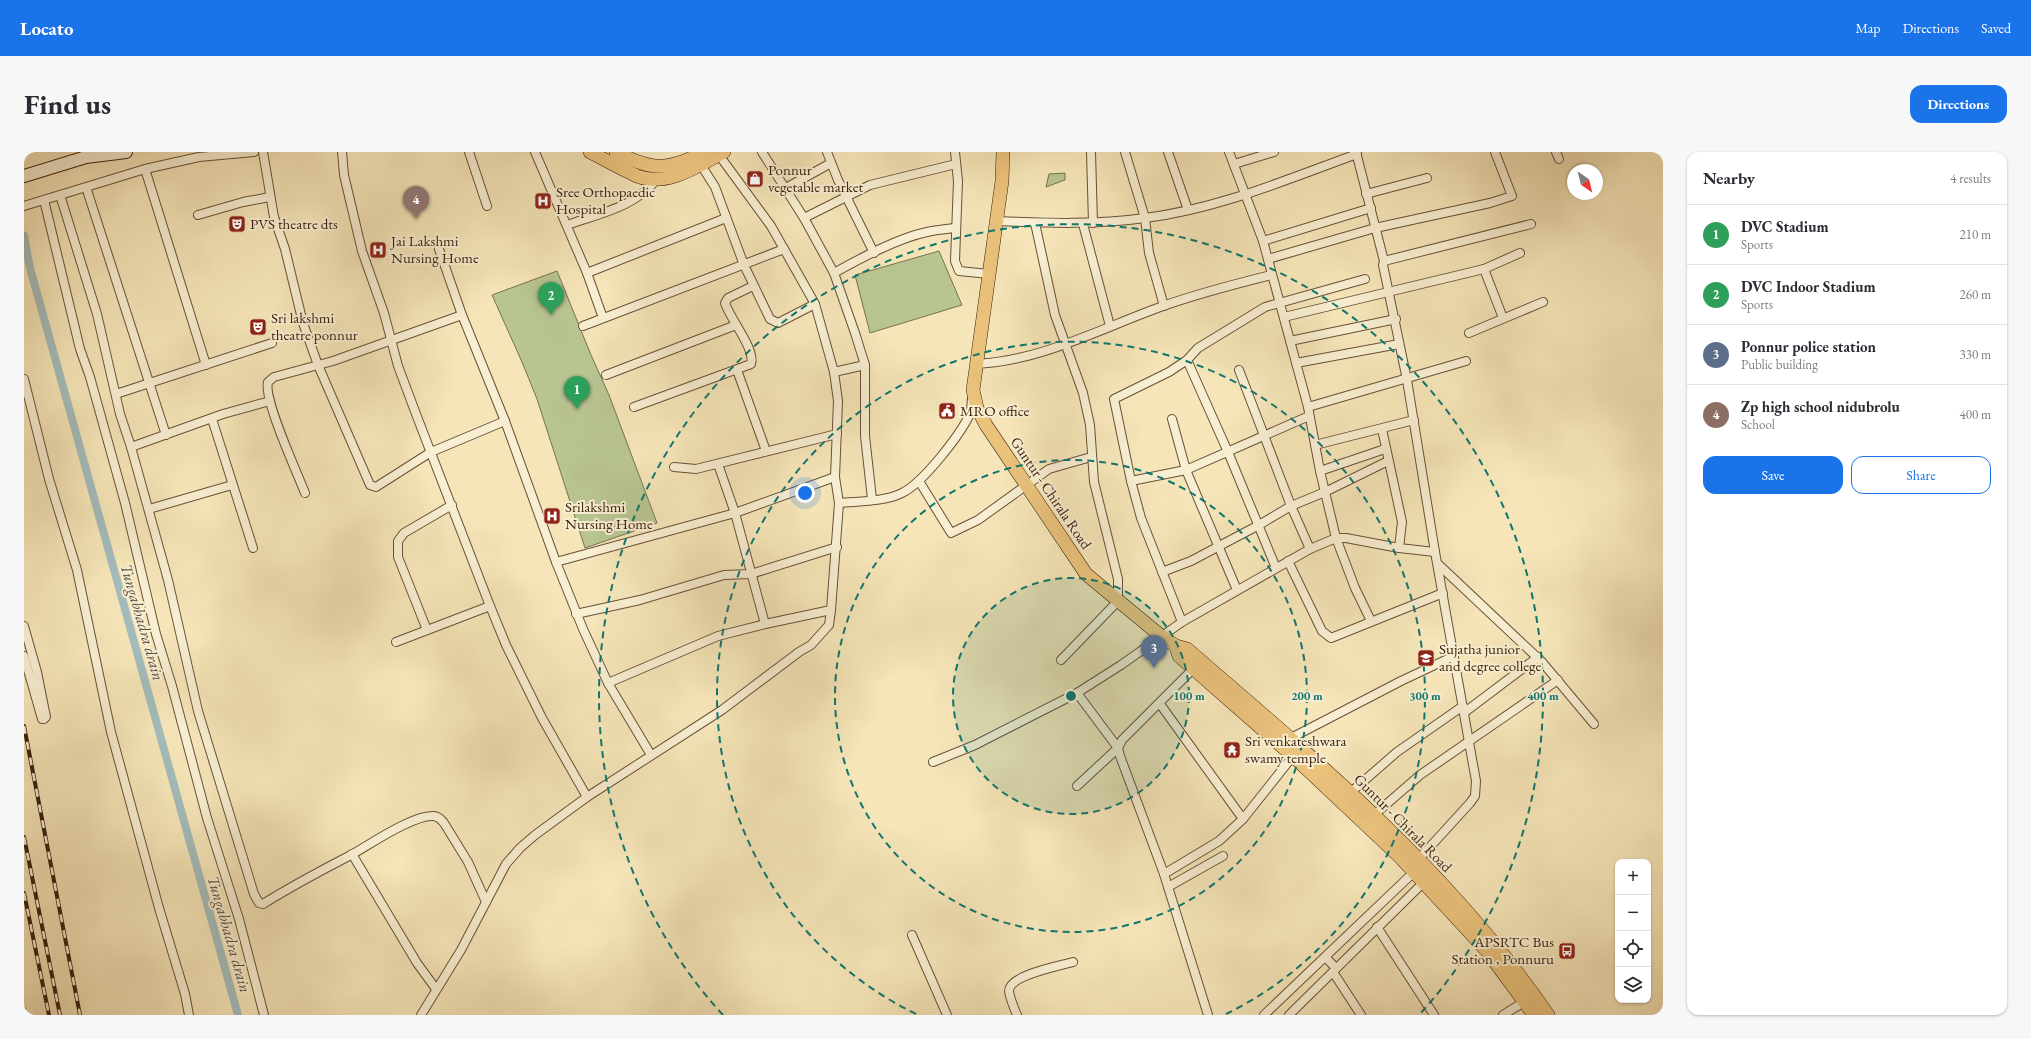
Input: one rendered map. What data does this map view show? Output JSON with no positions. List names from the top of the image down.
{
  "streets": {
    "main road": ["Guntur - Chirala Road"]
  },
  "water": ["Tungabhadra drain"],
  "places": {
    "shop": ["Ponnur vegetable market"],
    "hospital": ["Sree Orthopaedic Hospital", "Jai Lakshmi Nursing Home", "Srilakshmi Nursing Home"],
    "theatre": ["PVS theatre dts", "Sri lakshmi theatre ponnur"],
    "public building": ["MRO office"],
    "school or university": ["Sujatha junior and degree college"],
    "temple": ["Sri venkateshwara swamy temple"],
    "bus stop": ["APSRTC Bus Station , Ponnuru"]
  },
  "north": "bottom right",
  "page": {
    "header": "Locato",
    "nav": ["Map", "Directions", "Saved"],
    "buttons": [
      "Directions",
      ["Save", "Share"]
    ],
    "title": "Find us",
    "heading": ["Nearby", "4 results"],
    "pins": [
      "4",
      "2",
      "1",
      "3"
    ],
    "list": [
      {
        "mark": "1",
        "name": "DVC Stadium",
        "note": "Sports",
        "value": "210 m"
      },
      {
        "mark": "2",
        "name": "DVC Indoor Stadium",
        "note": "Sports",
        "value": "260 m"
      },
      {
        "mark": "3",
        "name": "Ponnur police station",
        "note": "Public building",
        "value": "330 m"
      },
      {
        "mark": "4",
        "name": "Zp high school nidubrolu",
        "note": "School",
        "value": "400 m"
      }
    ],
    "map_buttons": ["+", "−"]
  },
  "rings": [
    "100 m",
    "200 m",
    "300 m",
    "400 m"
  ]
}
